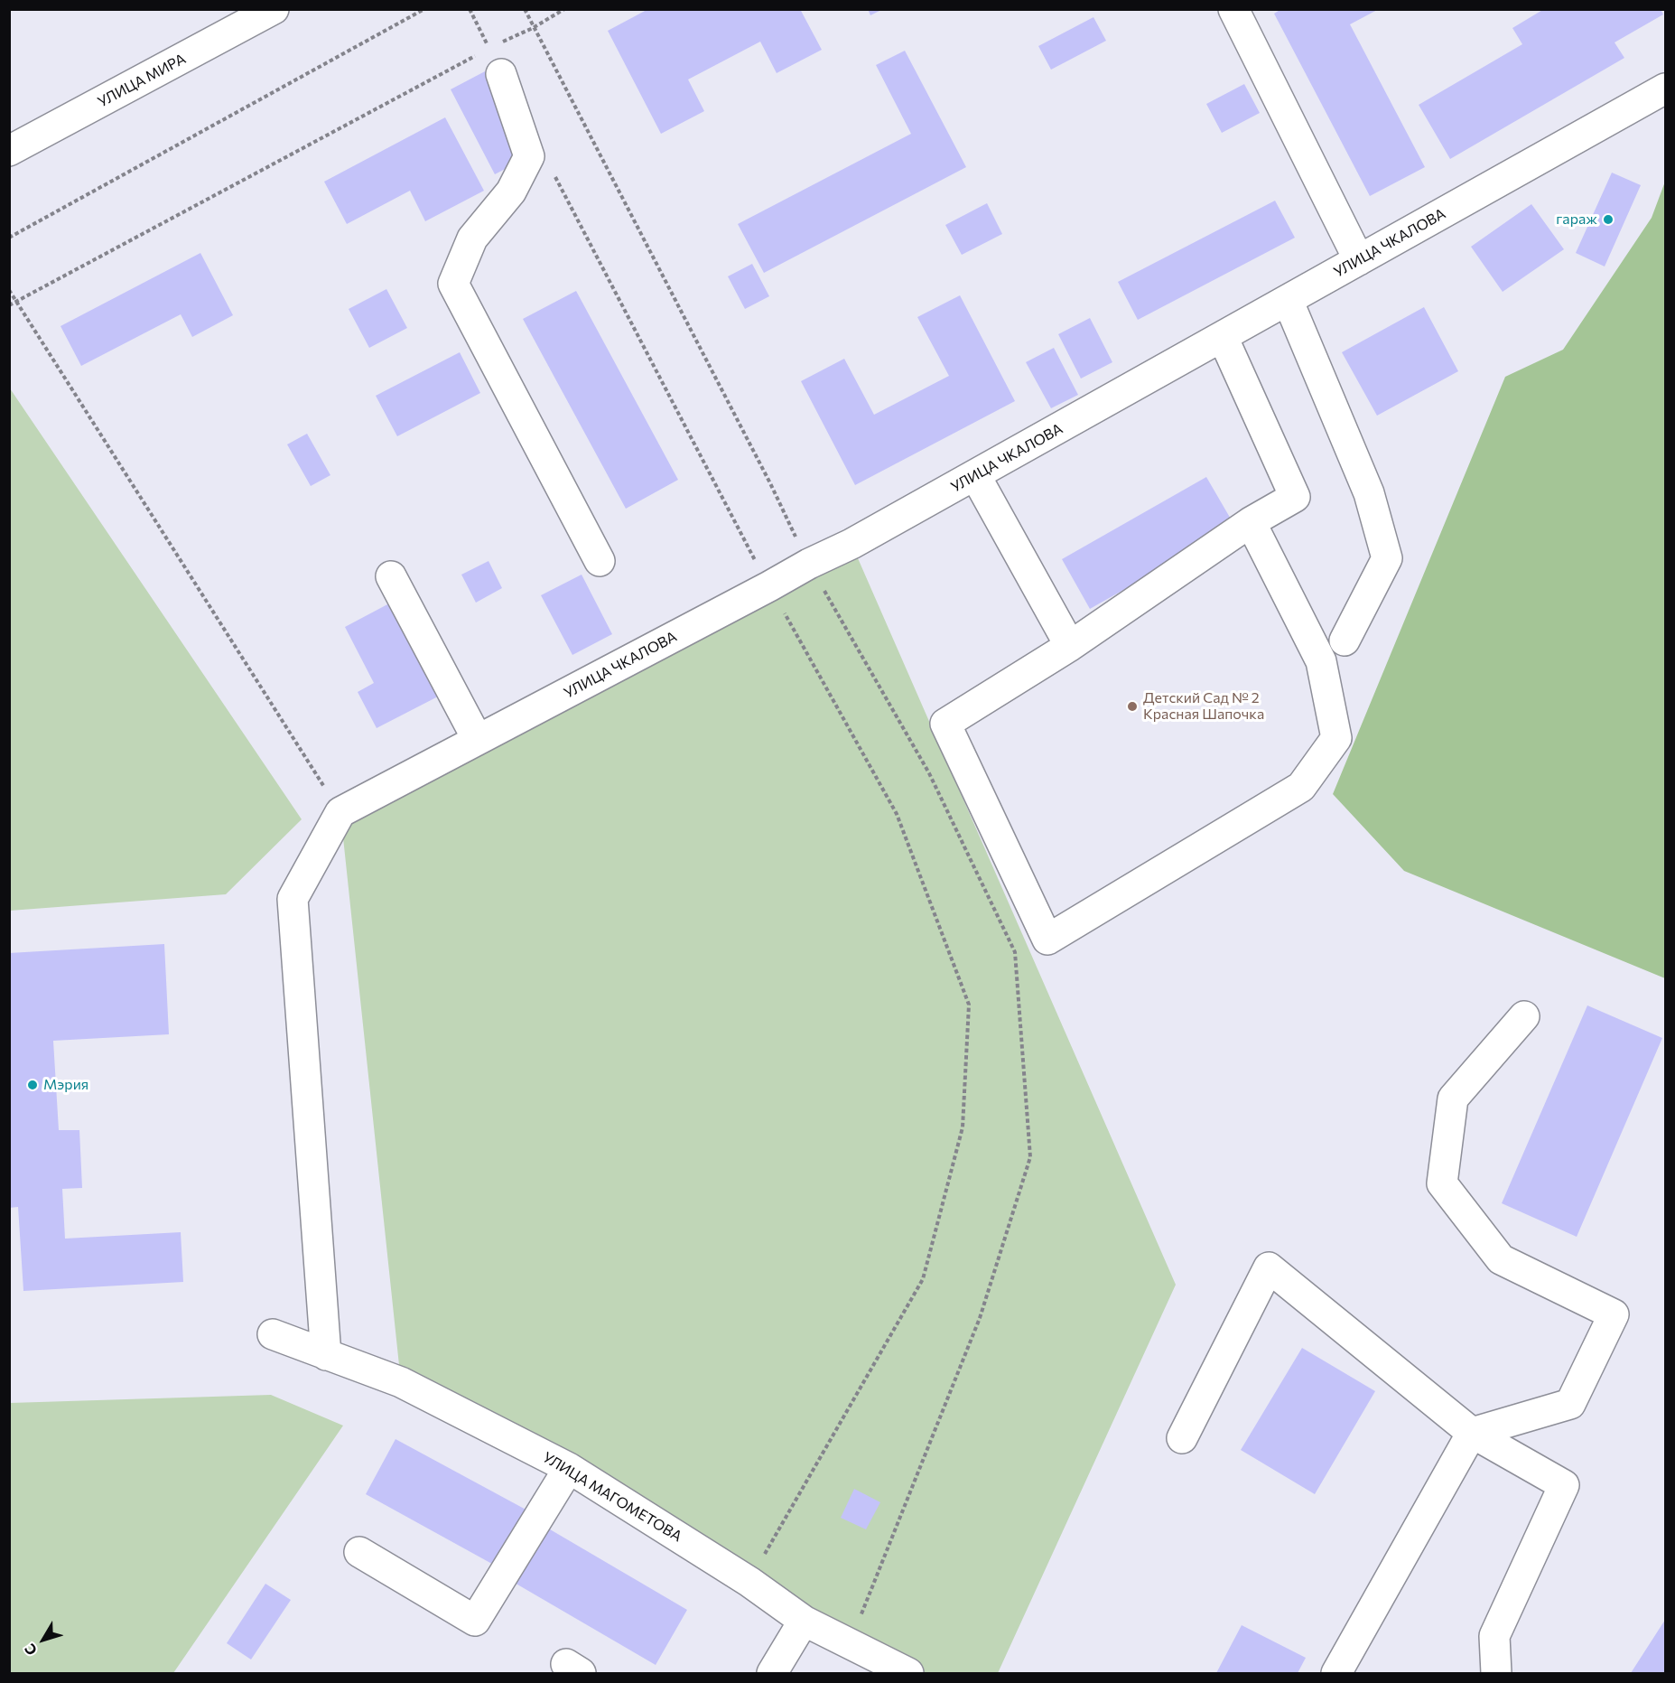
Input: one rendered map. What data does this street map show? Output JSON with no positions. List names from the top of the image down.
{
  "streets": {
    "street": ["УЛИЦА МИРА", "УЛИЦА ЧКАЛОВА", "УЛИЦА МАГОМЕТОВА"]
  },
  "places": ["гараж", "Детский Сад № 2 Красная Шапочка", "Мэрия"],
  "north": "bottom left"
}
